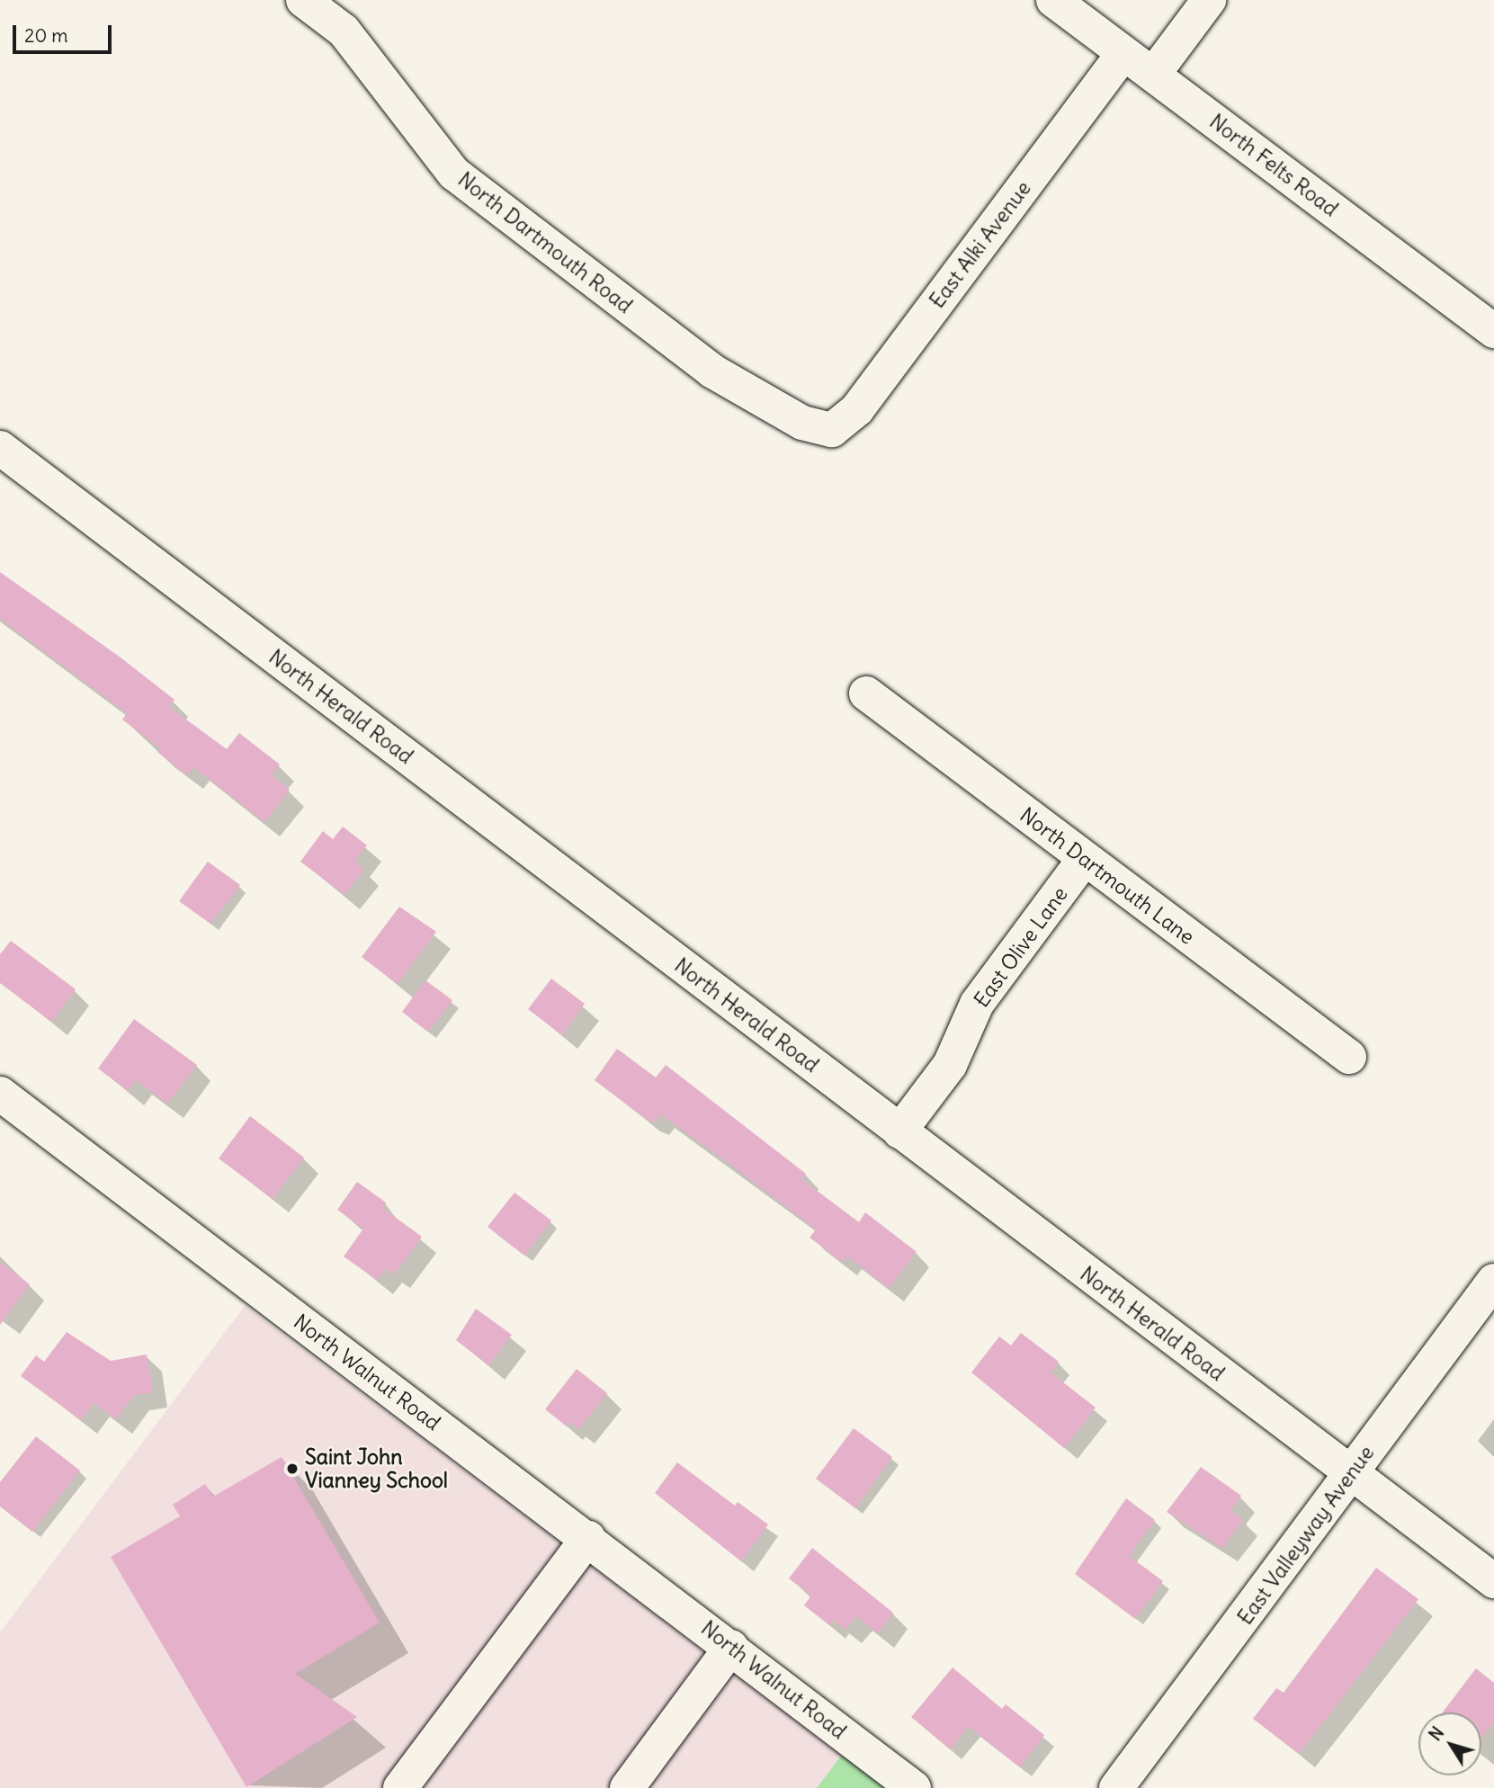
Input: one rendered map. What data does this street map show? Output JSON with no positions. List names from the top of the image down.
{
  "streets": {
    "street": [
      "North Felts Road",
      "North Dartmouth Road",
      "East Alki Avenue",
      "North Herald Road",
      "North Dartmouth Lane",
      "East Olive Lane",
      "North Walnut Road",
      "East Valleyway Avenue"
    ]
  },
  "crossings": [
    ["North Felts Road", "East Alki Avenue"],
    ["North Dartmouth Road", "East Alki Avenue"],
    ["North Herald Road", "East Olive Lane"],
    ["North Herald Road", "East Valleyway Avenue"],
    ["North Dartmouth Lane", "East Olive Lane"]
  ],
  "places": ["Saint John Vianney School"],
  "scale_bar": "20 m",
  "north": "top left"
}
